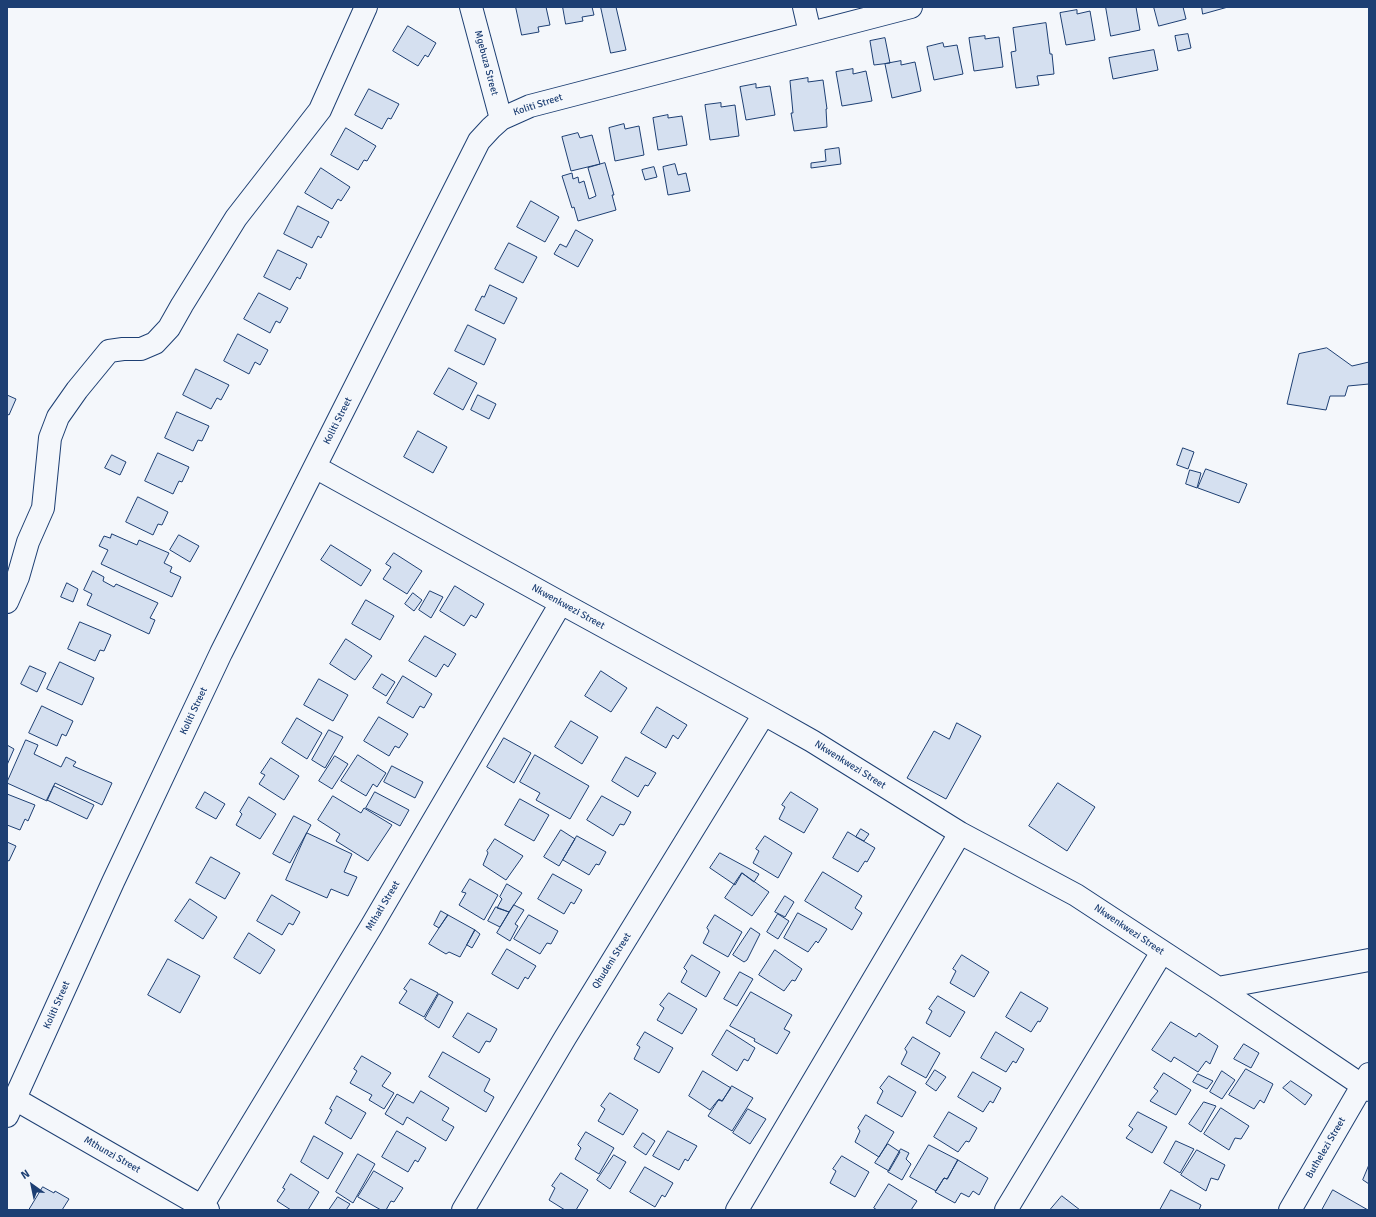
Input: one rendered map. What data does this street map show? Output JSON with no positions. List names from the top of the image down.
{
  "streets": {
    "street": [
      "Mgebuza Street",
      "Koliti Street",
      "Nkwenkwezi Street",
      "Mthati Street",
      "Qhudeni Street",
      "Buthelezi Street",
      "Mthunzi Street"
    ]
  },
  "crossings": [
    ["Mgebuza Street", "Koliti Street"],
    ["Koliti Street", "Nkwenkwezi Street"],
    ["Koliti Street", "Mthunzi Street"],
    ["Nkwenkwezi Street", "Mthati Street"],
    ["Nkwenkwezi Street", "Qhudeni Street"],
    ["Nkwenkwezi Street", "Buthelezi Street"],
    ["Mthati Street", "Mthunzi Street"]
  ],
  "north": "top left"
}
